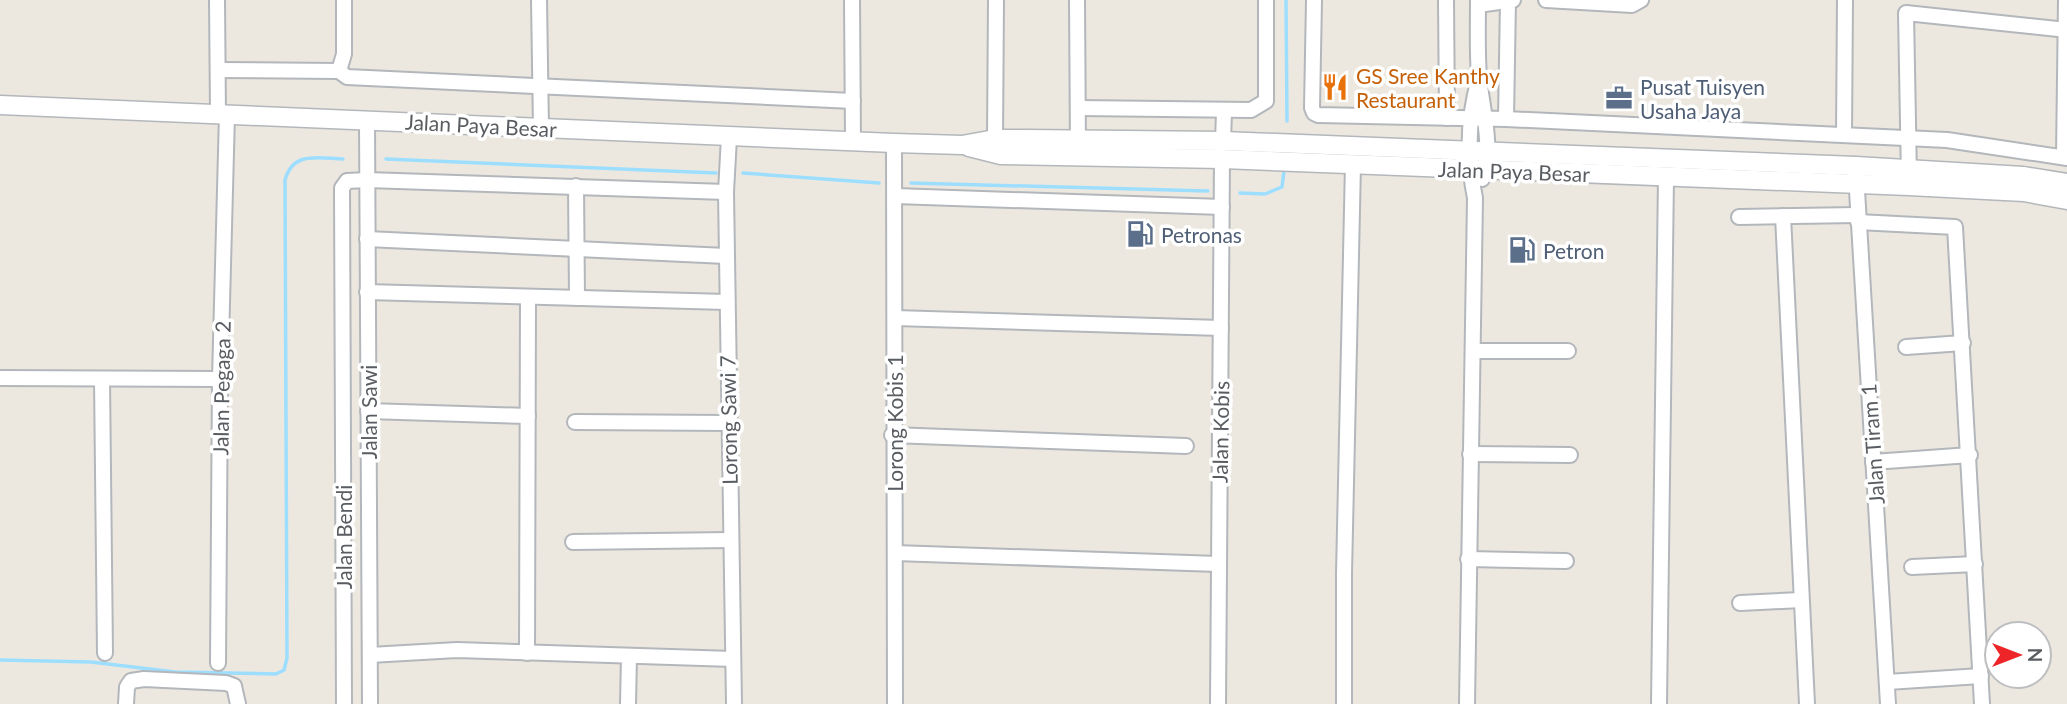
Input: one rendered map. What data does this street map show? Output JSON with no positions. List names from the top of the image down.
{
  "streets": {
    "street": [
      "Jalan Paya Besar",
      "Jalan Pegaga 2",
      "Jalan Sawi",
      "Lorong Sawi 7",
      "Lorong Kobis 1",
      "Jalan Kobis",
      "Jalan Tiram 1",
      "Jalan Bendi"
    ]
  },
  "crossings": [
    ["Jalan Paya Besar", "Jalan Pegaga 2"],
    ["Jalan Paya Besar", "Jalan Sawi"],
    ["Jalan Paya Besar", "Lorong Sawi 7"],
    ["Jalan Paya Besar", "Lorong Kobis 1"],
    ["Jalan Paya Besar", "Jalan Kobis"],
    ["Jalan Paya Besar", "Jalan Tiram 1"],
    ["Jalan Sawi", "Jalan Bendi"]
  ],
  "places": {
    "restaurant": ["GS Sree Kanthy Restaurant"],
    "office": ["Pusat Tuisyen Usaha Jaya"],
    "fuel station": ["Petronas", "Petron"]
  },
  "north": "right"
}
